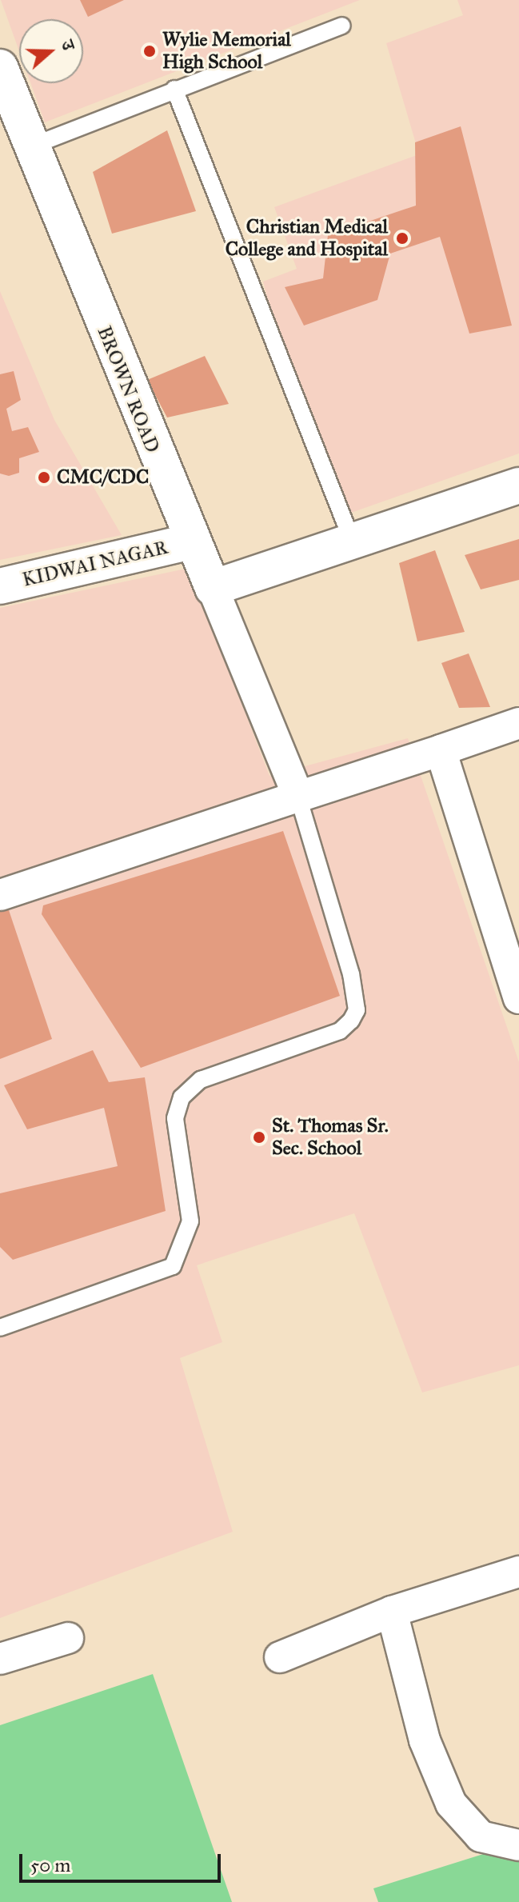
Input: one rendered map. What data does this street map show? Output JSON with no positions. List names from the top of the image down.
{
  "streets": {
    "street": ["BROWN ROAD", "KIDWAI NAGAR"]
  },
  "crossings": [
    ["BROWN ROAD", "KIDWAI NAGAR"]
  ],
  "places": [
    "Wylie Memorial High School",
    "Christian Medical College and Hospital",
    "CMC/CDC",
    "St. Thomas Sr. Sec. School"
  ],
  "scale_bar": "50 m",
  "north": "right"
}
